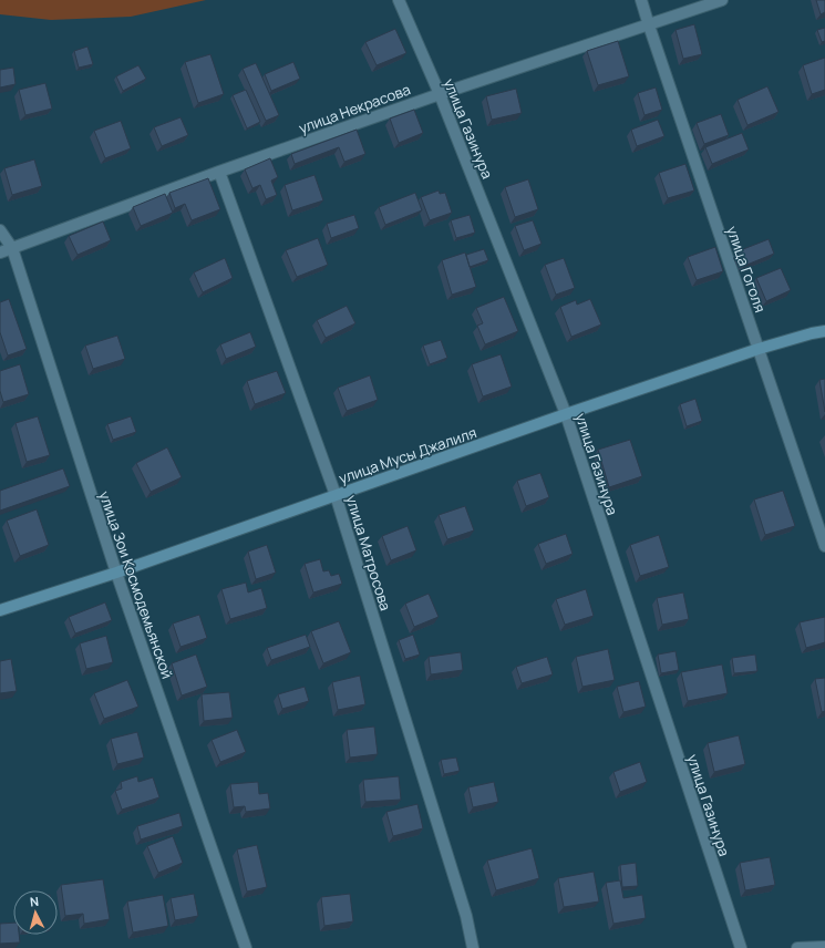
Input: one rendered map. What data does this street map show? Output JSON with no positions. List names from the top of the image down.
{
  "streets": {
    "main road": ["улица Мусы Джалиля"],
    "street": [
      "улица Некрасова",
      "улица Газинура",
      "улица Гоголя",
      "улица Матросова",
      "улица Зои Космодемьянской"
    ]
  },
  "crossings": [
    ["улица Некрасова", "улица Газинура"],
    ["улица Некрасова", "улица Гоголя"],
    ["улица Некрасова", "улица Матросова"],
    ["улица Некрасова", "улица Зои Космодемьянской"],
    ["улица Газинура", "улица Мусы Джалиля"],
    ["улица Гоголя", "улица Мусы Джалиля"],
    ["улица Мусы Джалиля", "улица Матросова"],
    ["улица Мусы Джалиля", "улица Зои Космодемьянской"]
  ],
  "north": "top"
}
